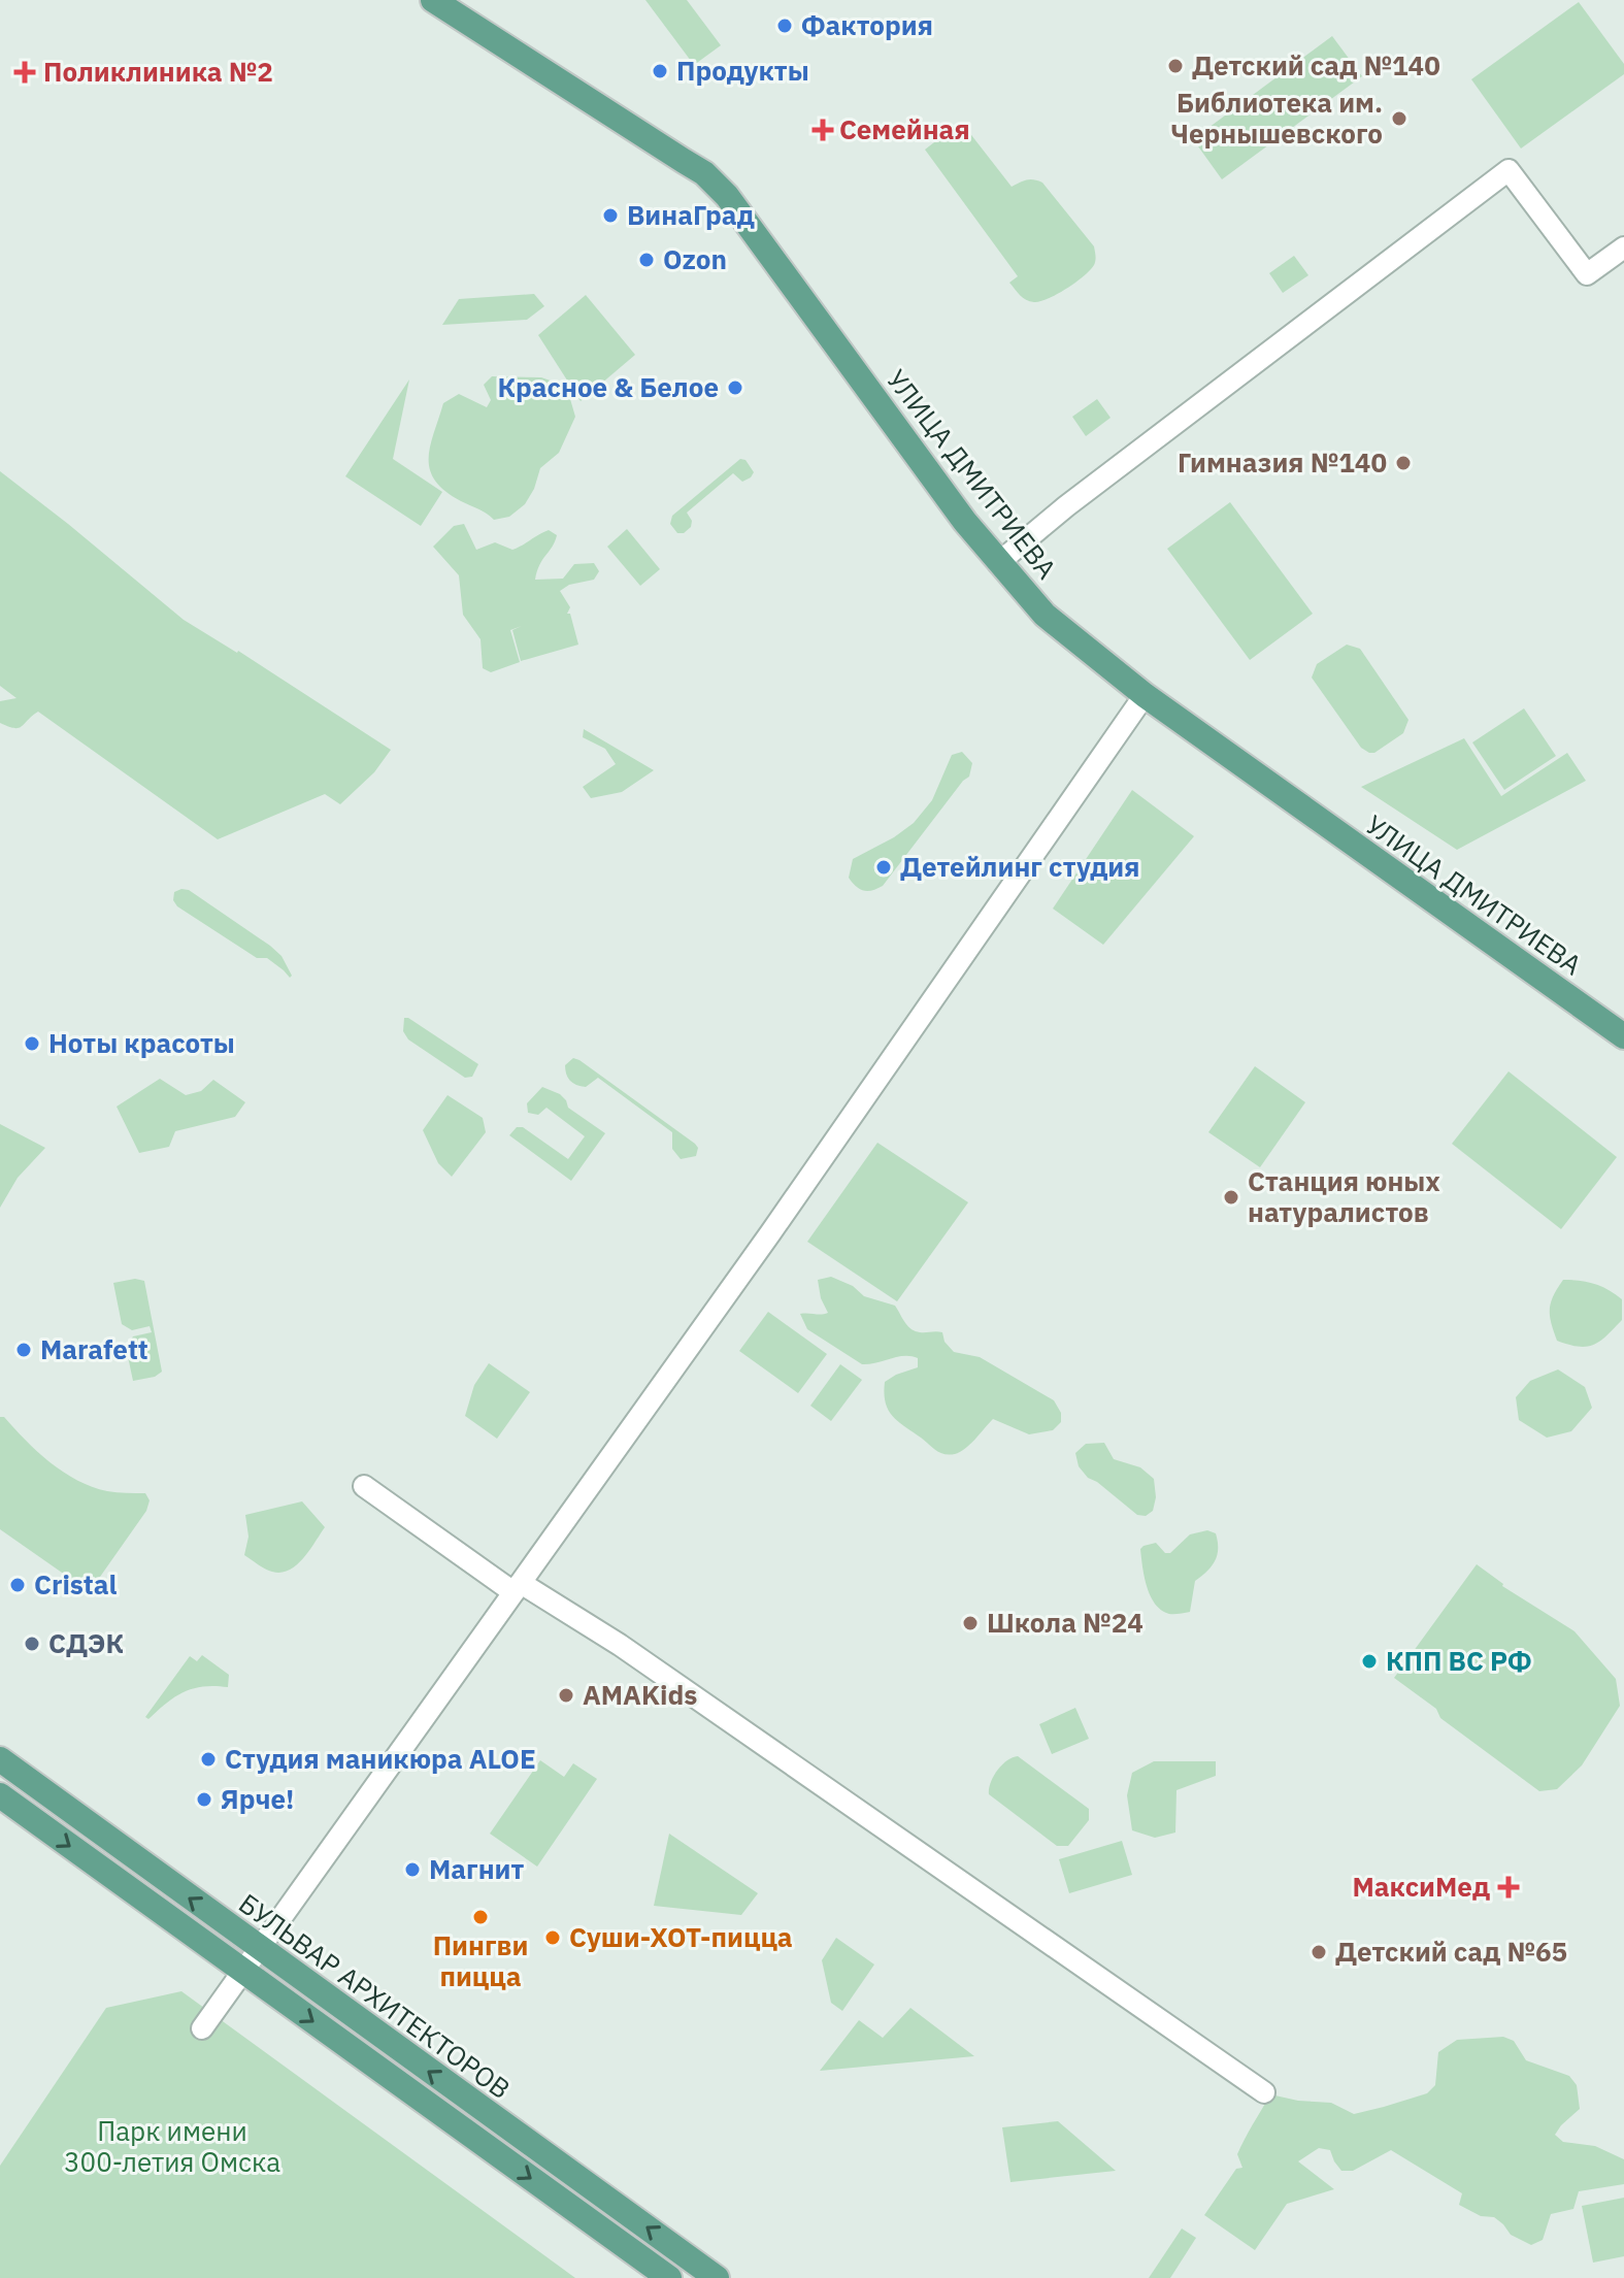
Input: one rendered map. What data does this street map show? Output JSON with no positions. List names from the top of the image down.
{
  "streets": {
    "main road": ["УЛИЦА ДМИТРИЕВА", "БУЛЬВАР АРХИТЕКТОРОВ"]
  },
  "parks": ["Парк имени 300-летия Омска"],
  "places": {
    "other": [
      "Фактория",
      "Детский сад №140",
      "Продукты",
      "Библиотека им. Чернышевского",
      "ВинаГрад",
      "Ozon",
      "Красное & Белое",
      "Гимназия №140",
      "Детейлинг студия",
      "Ноты красоты",
      "Станция юных натуралистов",
      "Marafett",
      "Cristal",
      "Школа №24",
      "СДЭК",
      "КПП ВС РФ",
      "AMAKids",
      "Студия маникюра ALOE",
      "Ярче!",
      "Магнит",
      "Пингви пицца",
      "Суши-ХОТ-пицца",
      "Детский сад №65"
    ],
    "health": ["Поликлиника №2", "Семейная", "МаксиМед"]
  }
}
